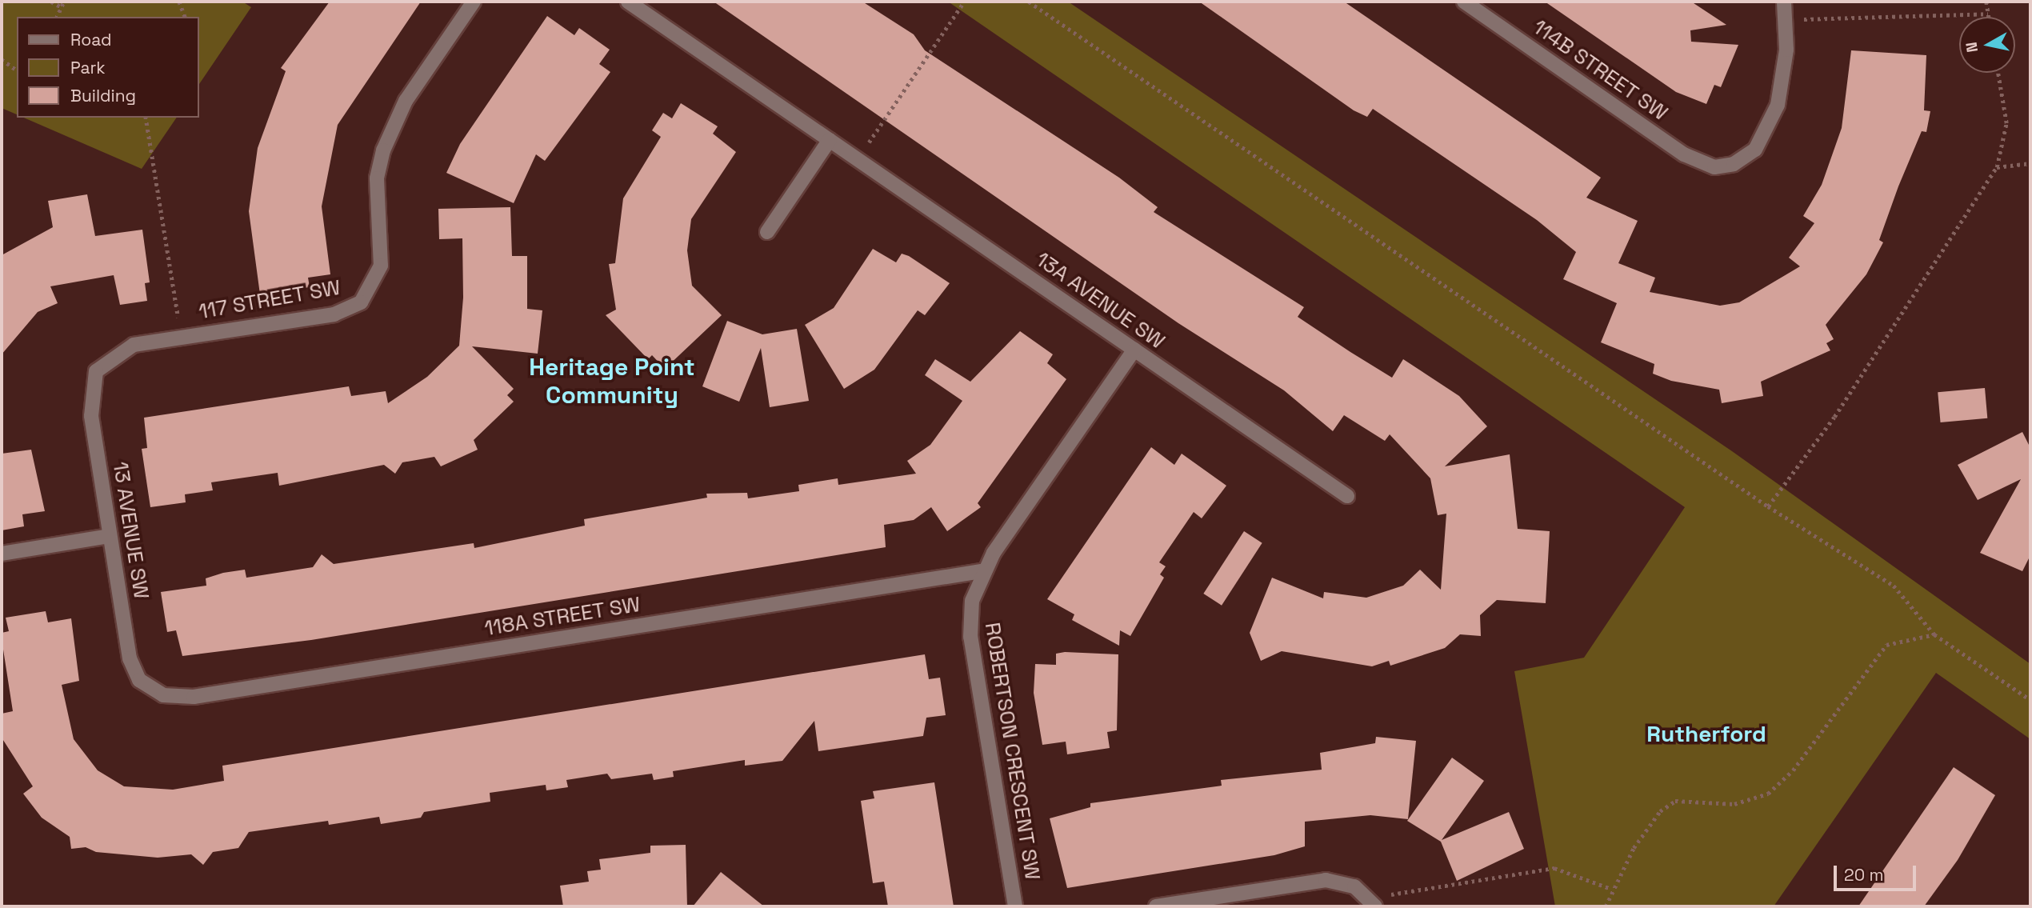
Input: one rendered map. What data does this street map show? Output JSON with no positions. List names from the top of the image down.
{
  "streets": {
    "street": [
      "114B STREET SW",
      "117 STREET SW",
      "13A AVENUE SW",
      "13 AVENUE SW",
      "118A STREET SW",
      "ROBERTSON CRESCENT SW"
    ]
  },
  "crossings": [
    ["117 STREET SW", "13 AVENUE SW"],
    ["13A AVENUE SW", "ROBERTSON CRESCENT SW"],
    ["13 AVENUE SW", "118A STREET SW"],
    ["118A STREET SW", "ROBERTSON CRESCENT SW"]
  ],
  "districts": ["Heritage Point Community", "Rutherford"],
  "legend": ["Road", "Park", "Building"],
  "scale_bar": "20 m",
  "north": "left"
}
